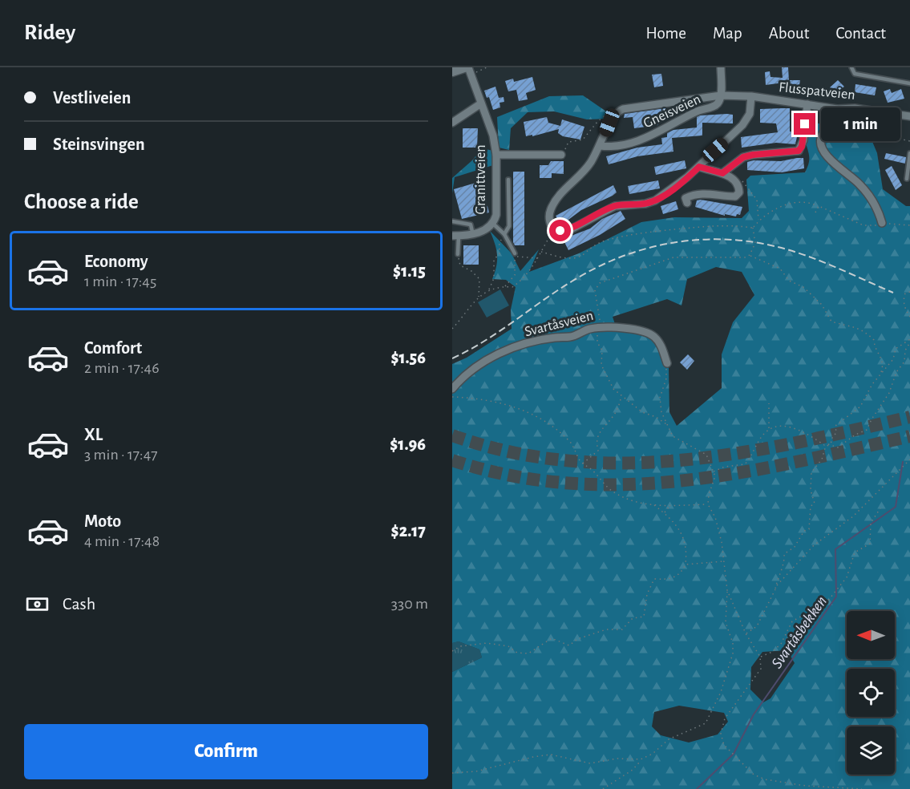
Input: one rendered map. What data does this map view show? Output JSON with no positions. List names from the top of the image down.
{
  "streets": {
    "street": [
      "Flusspatveien",
      "Gneisveien",
      "Granittveien",
      "Svartåsveien"
    ]
  },
  "crossings": [
    ["Flusspatveien", "Gneisveien"]
  ],
  "water": ["Svartåsbekken"],
  "north": "left",
  "page": {
    "header": "Ridey",
    "nav": [
      "Home",
      "Map",
      "About",
      "Contact"
    ],
    "banner": ["Vestliveien", "Steinsvingen"],
    "bubble": "1 min",
    "heading": "Choose a ride",
    "list": [
      {
        "name": "Economy",
        "note": "1 min · 17:45",
        "value": "$1.15"
      },
      {
        "name": "Comfort",
        "note": "2 min · 17:46",
        "value": "$1.56"
      },
      {
        "name": "XL",
        "note": "3 min · 17:47",
        "value": "$1.96"
      },
      {
        "name": "Moto",
        "note": "4 min · 17:48",
        "value": "$2.17"
      }
    ],
    "pay": ["Cash", "330 m"],
    "buttons": "Confirm"
  }
}
